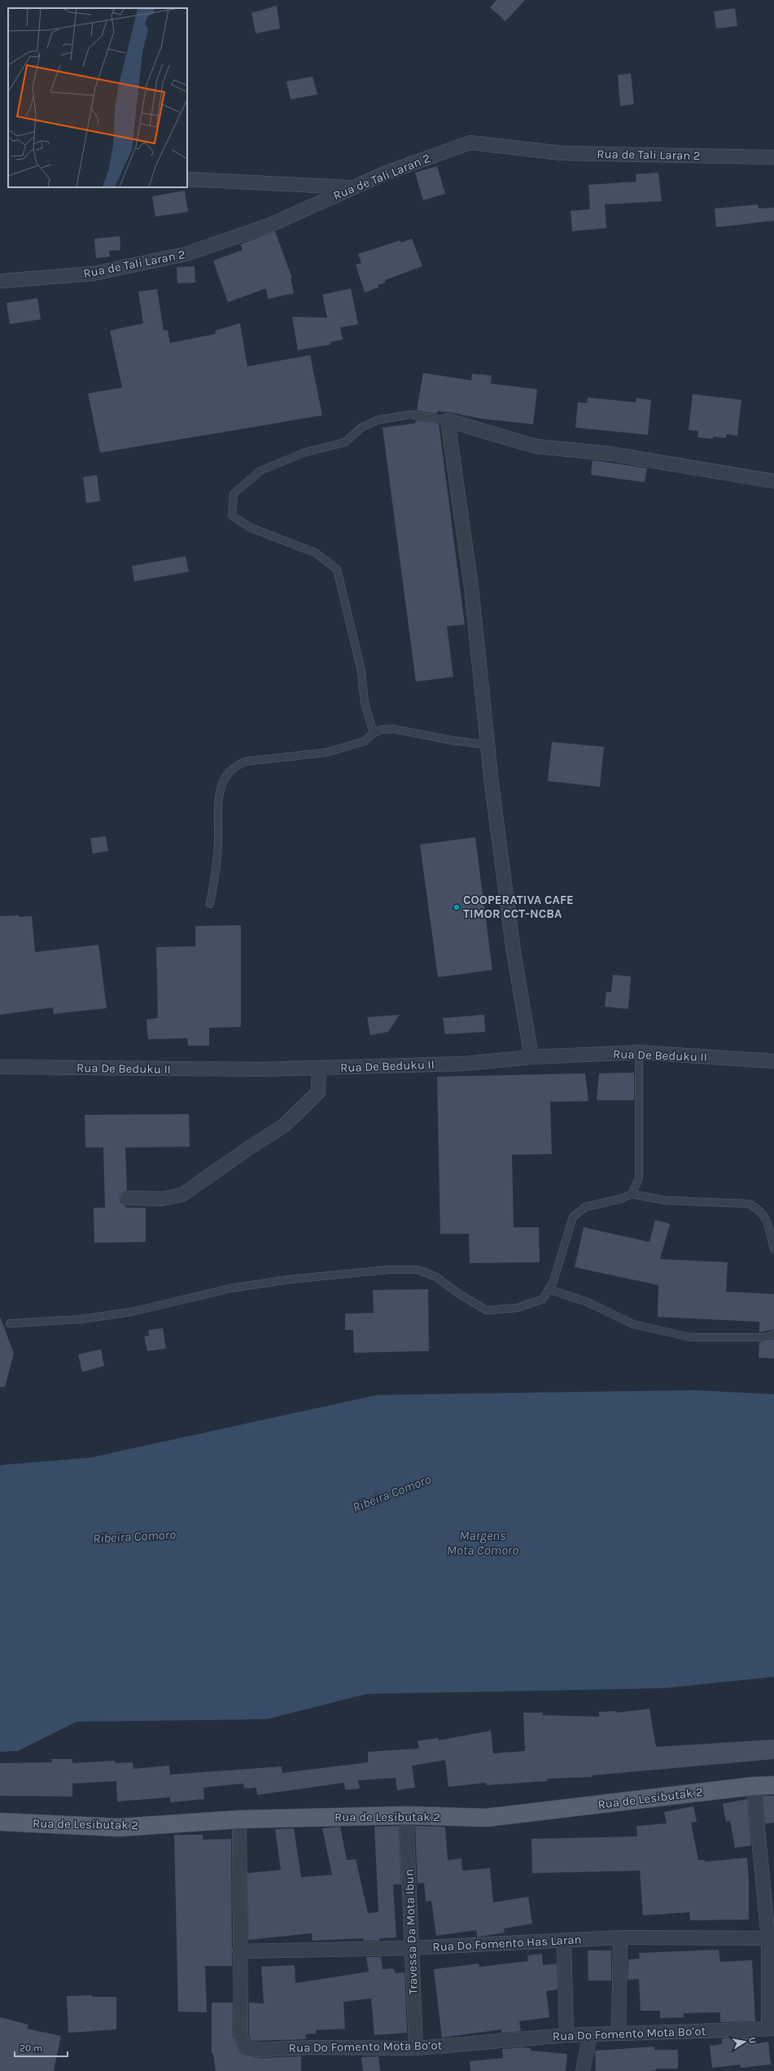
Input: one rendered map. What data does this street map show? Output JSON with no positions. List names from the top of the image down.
{
  "streets": {
    "main road": ["Rua de Lesibutak 2"],
    "street": [
      "Rua de Tali Laran 2",
      "Rua De Beduku II",
      "Travessa Da Mota Ibun",
      "Rua Do Fomento Has Laran",
      "Rua Do Fomento Mota Bo’ot"
    ]
  },
  "crossings": [
    ["Rua de Lesibutak 2", "Travessa Da Mota Ibun"],
    ["Rua de Lesibutak 2", "Rua Do Fomento Mota Bo’ot"],
    ["Travessa Da Mota Ibun", "Rua Do Fomento Has Laran"],
    ["Travessa Da Mota Ibun", "Rua Do Fomento Mota Bo’ot"],
    ["Rua Do Fomento Has Laran", "Rua Do Fomento Mota Bo’ot"]
  ],
  "water": ["Ribeira Comoro", "Margens Mota Comoro"],
  "places": ["COOPERATIVA CAFE TIMOR CCT-NCBA"],
  "scale_bar": "20 m",
  "north": "right"
}
